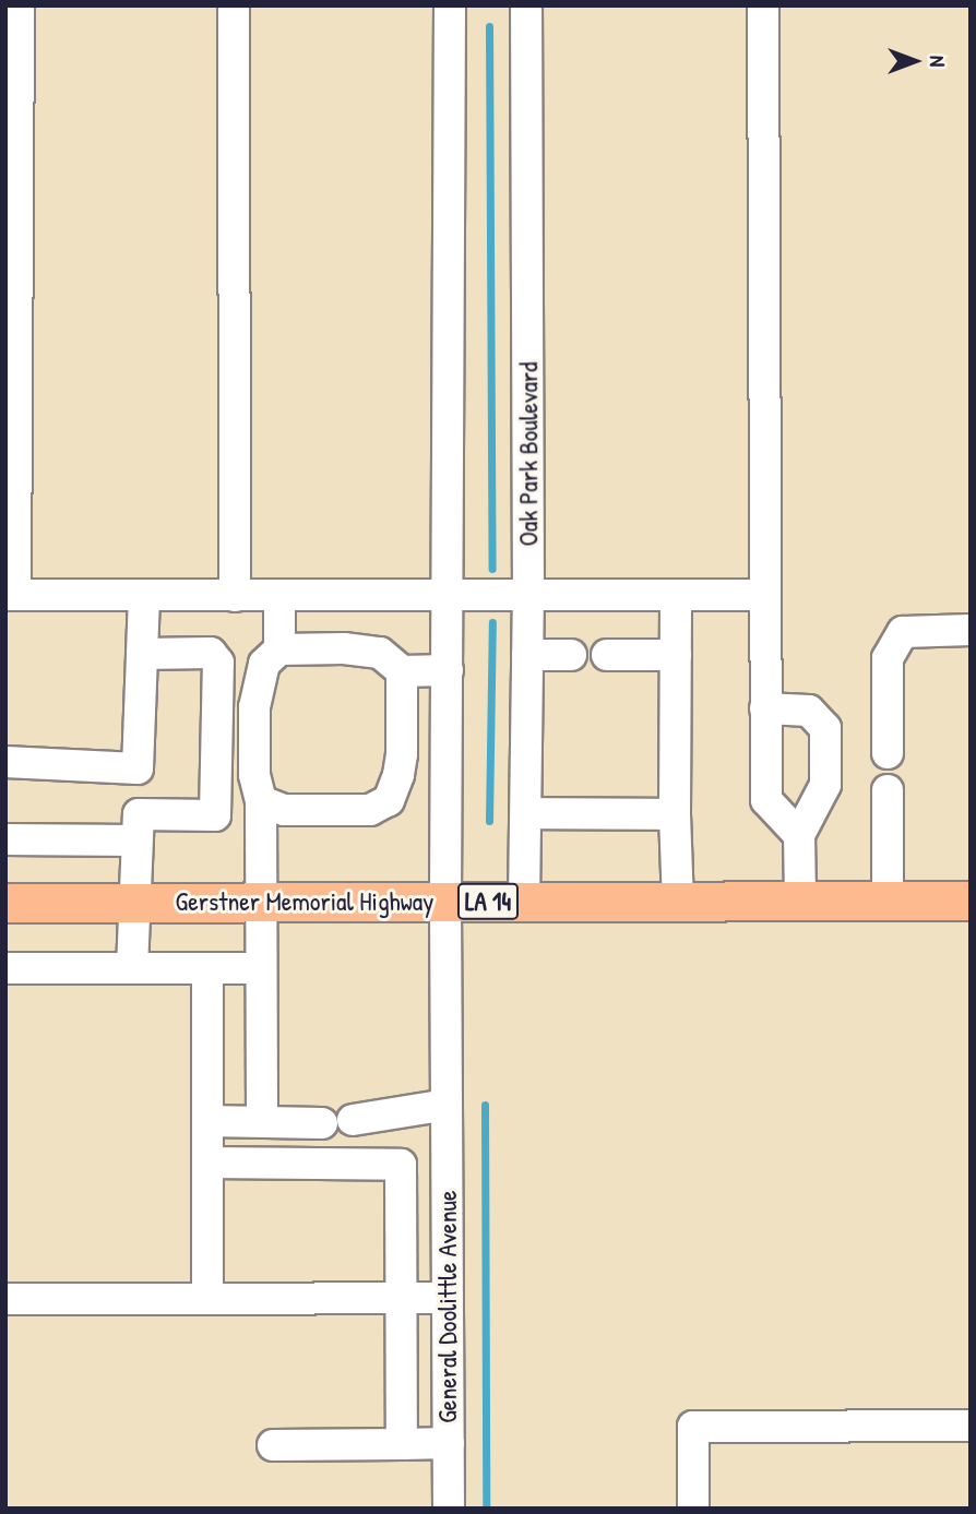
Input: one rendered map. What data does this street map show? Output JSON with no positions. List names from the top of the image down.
{
  "streets": {
    "main road": ["Gerstner Memorial Highway", "LA 14"],
    "street": ["Oak Park Boulevard", "General Doolittle Avenue"]
  },
  "crossings": [
    ["Oak Park Boulevard", "Gerstner Memorial Highway"],
    ["Gerstner Memorial Highway", "General Doolittle Avenue"]
  ],
  "north": "right"
}
